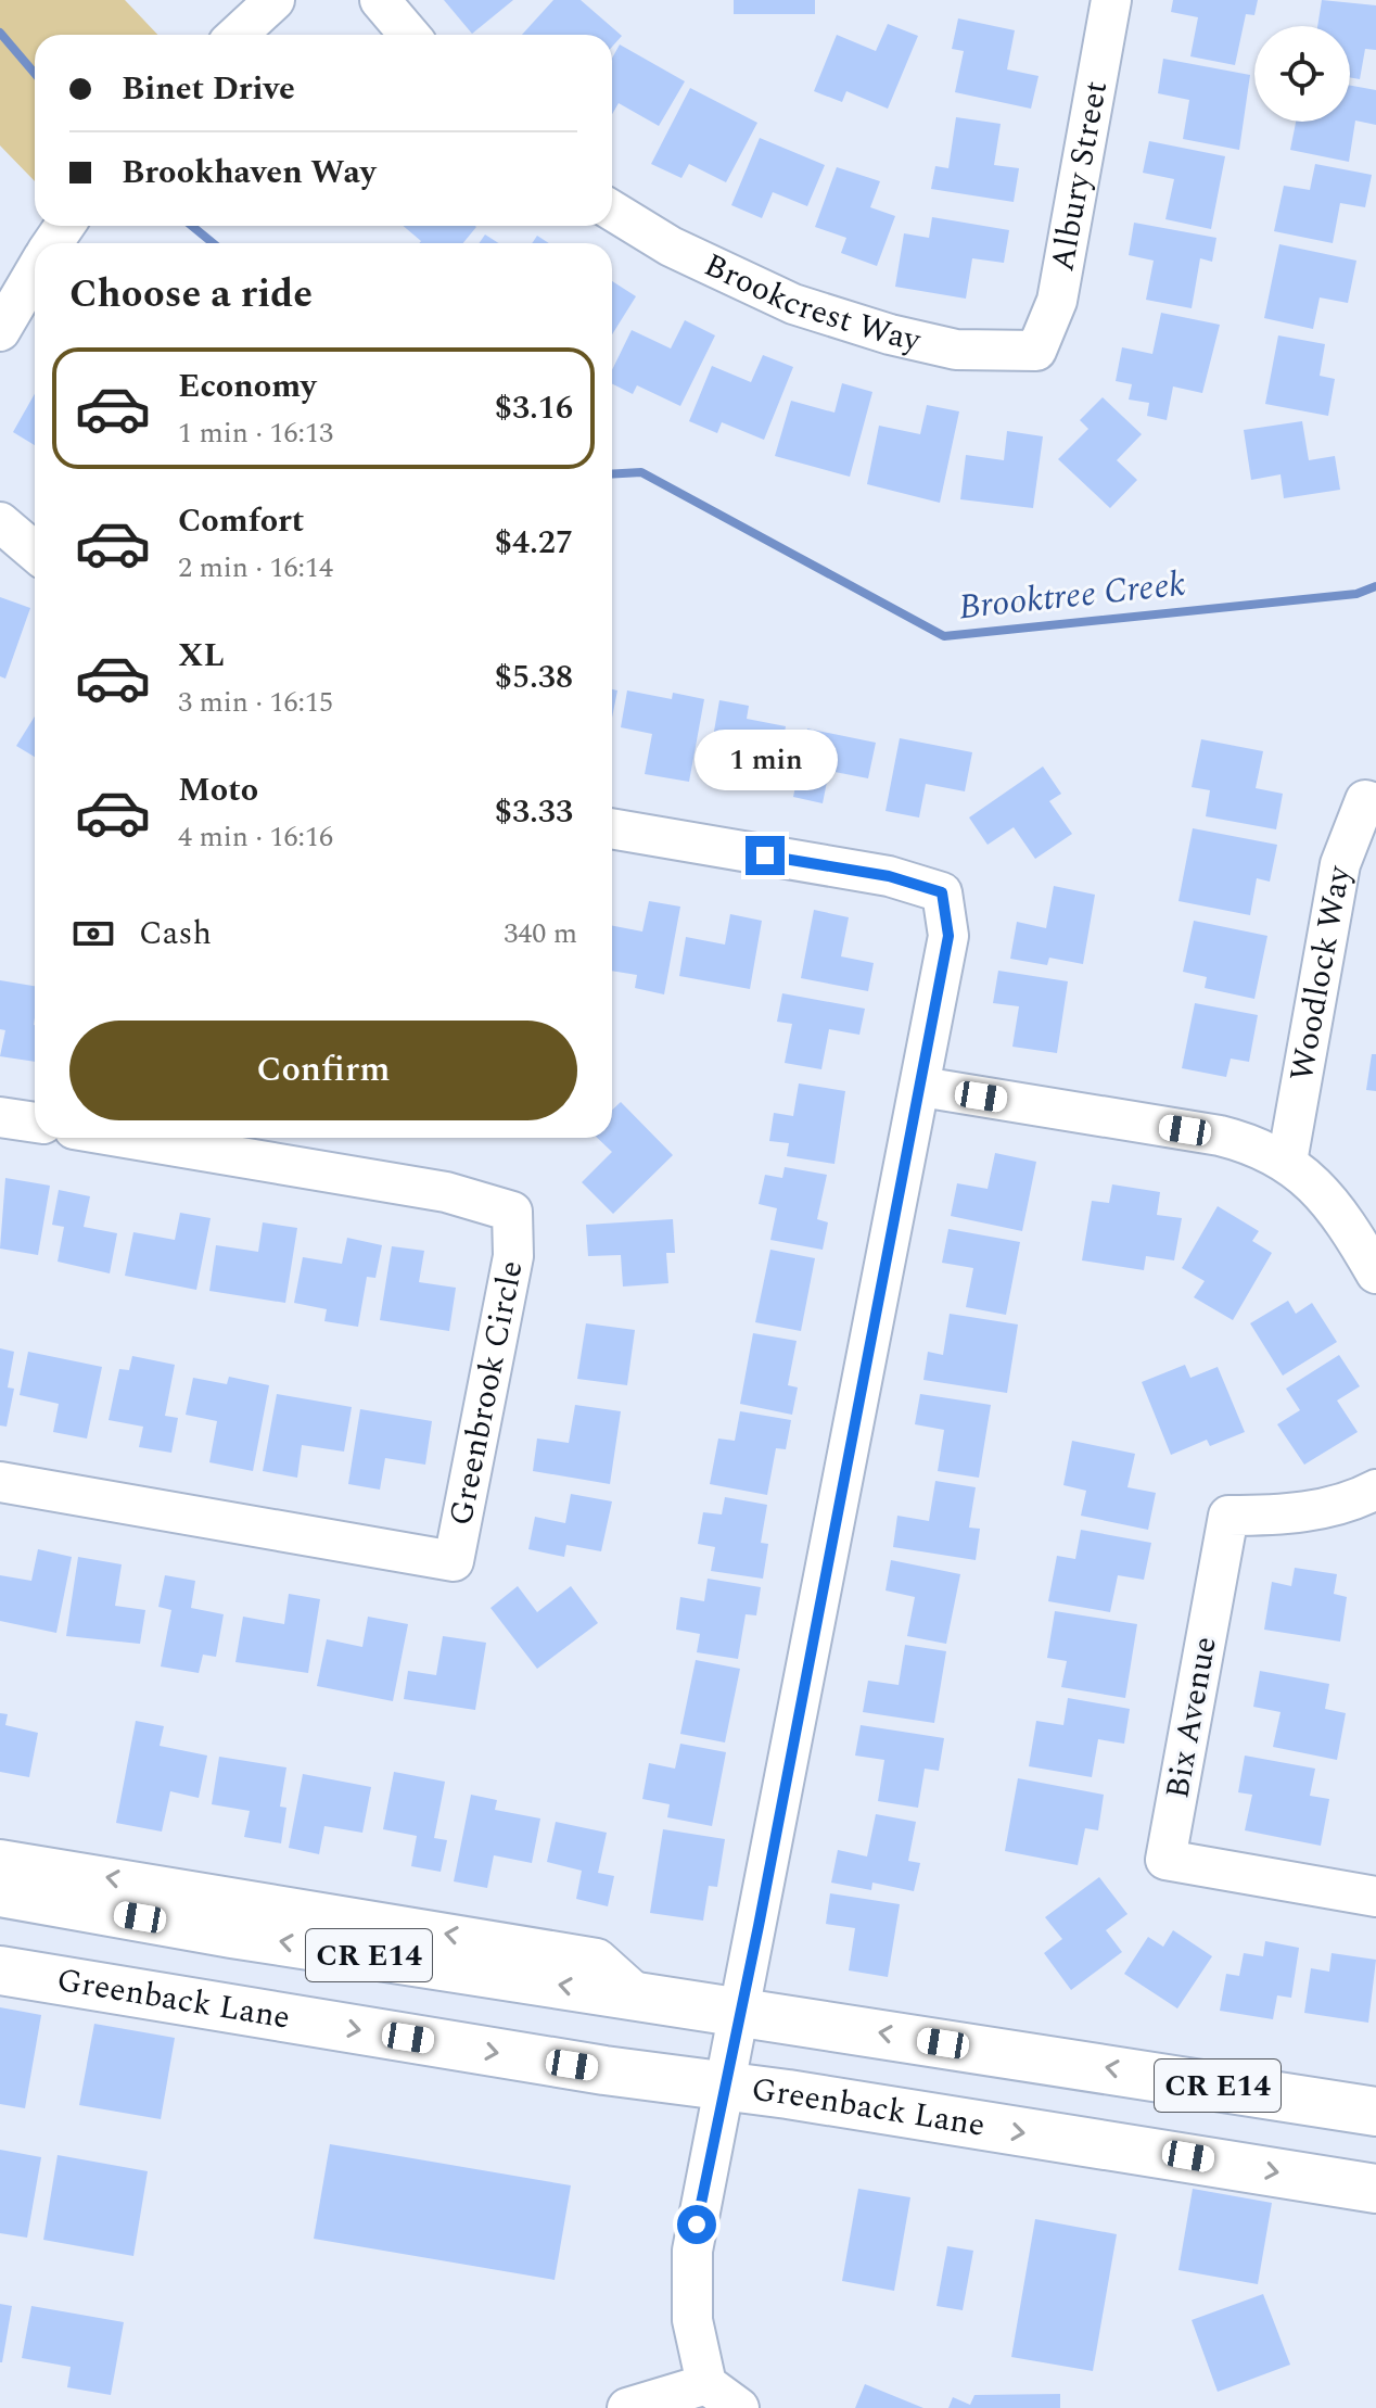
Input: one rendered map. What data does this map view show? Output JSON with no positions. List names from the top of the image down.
{
  "streets": {
    "main road": ["CR E14", "Greenback Lane"],
    "street": [
      "Albury Street",
      "Brookcrest Way",
      "Woodlock Way",
      "Greenbrook Circle",
      "Bix Avenue"
    ]
  },
  "crossings": [
    ["Albury Street", "Brookcrest Way"]
  ],
  "water": ["Brooktree Creek"],
  "page": {
    "banner": ["Binet Drive", "Brookhaven Way"],
    "heading": "Choose a ride",
    "list": [
      {
        "name": "Economy",
        "note": "1 min · 16:13",
        "value": "$3.16"
      },
      {
        "name": "Comfort",
        "note": "2 min · 16:14",
        "value": "$4.27"
      },
      {
        "name": "XL",
        "note": "3 min · 16:15",
        "value": "$5.38"
      },
      {
        "name": "Moto",
        "note": "4 min · 16:16",
        "value": "$3.33"
      }
    ],
    "bubble": "1 min",
    "pay": ["Cash", "340 m"],
    "buttons": "Confirm"
  }
}
